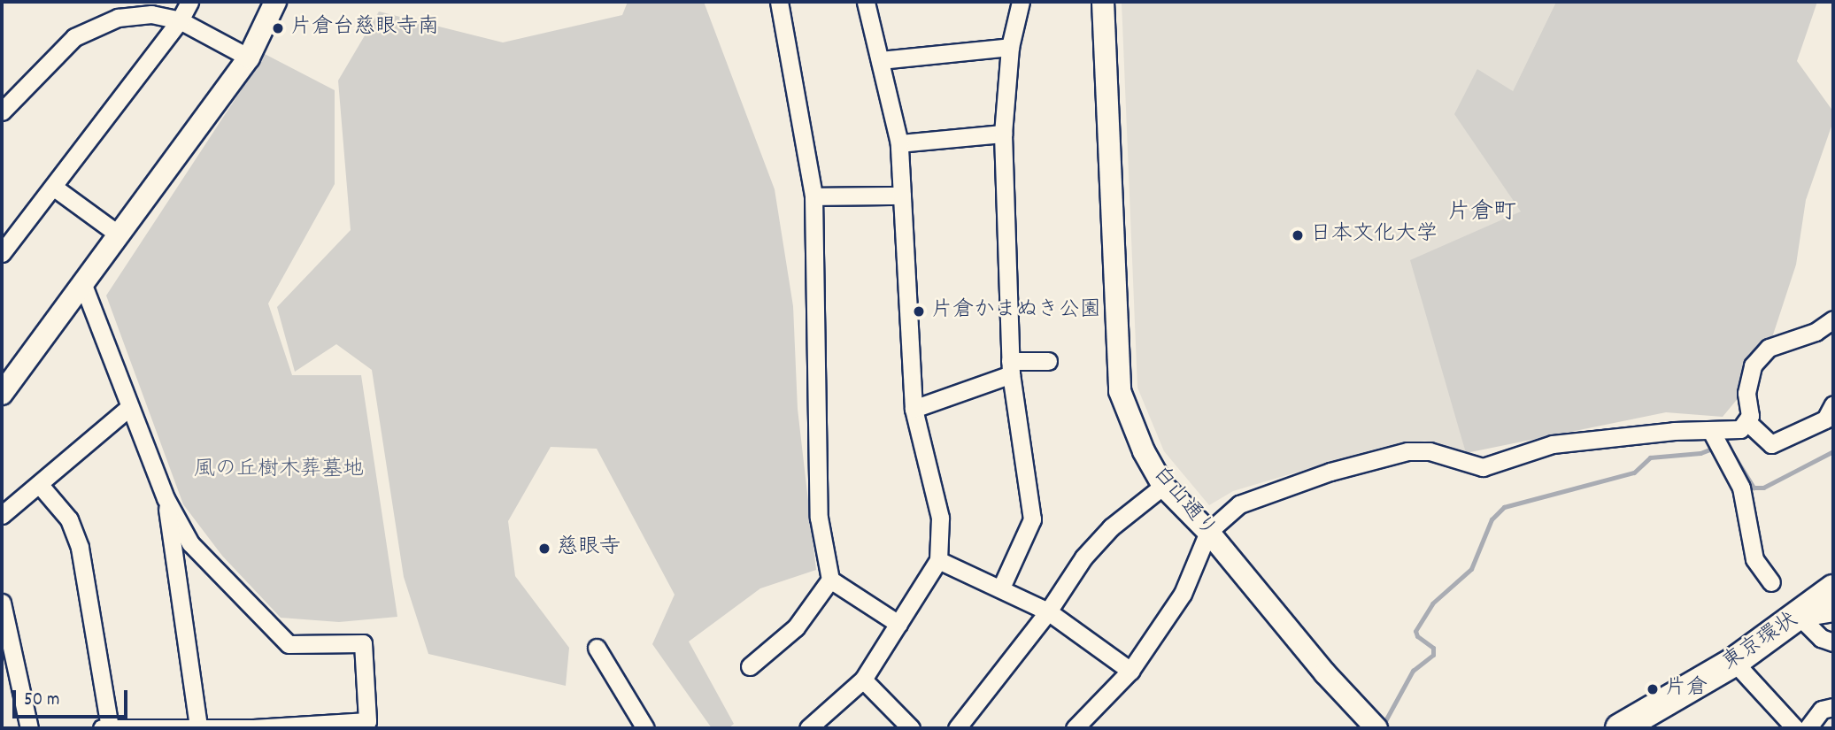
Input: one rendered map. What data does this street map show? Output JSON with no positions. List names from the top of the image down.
{
  "streets": {
    "highway": ["東京環状"],
    "street": ["白山通り"]
  },
  "districts": ["片倉町"],
  "parks": ["風の丘樹木葬墓地"],
  "places": [
    "片倉台慈眼寺南",
    "日本文化大学",
    "片倉かまぬき公園",
    "慈眼寺",
    "片倉"
  ],
  "scale_bar": "50 m"
}
